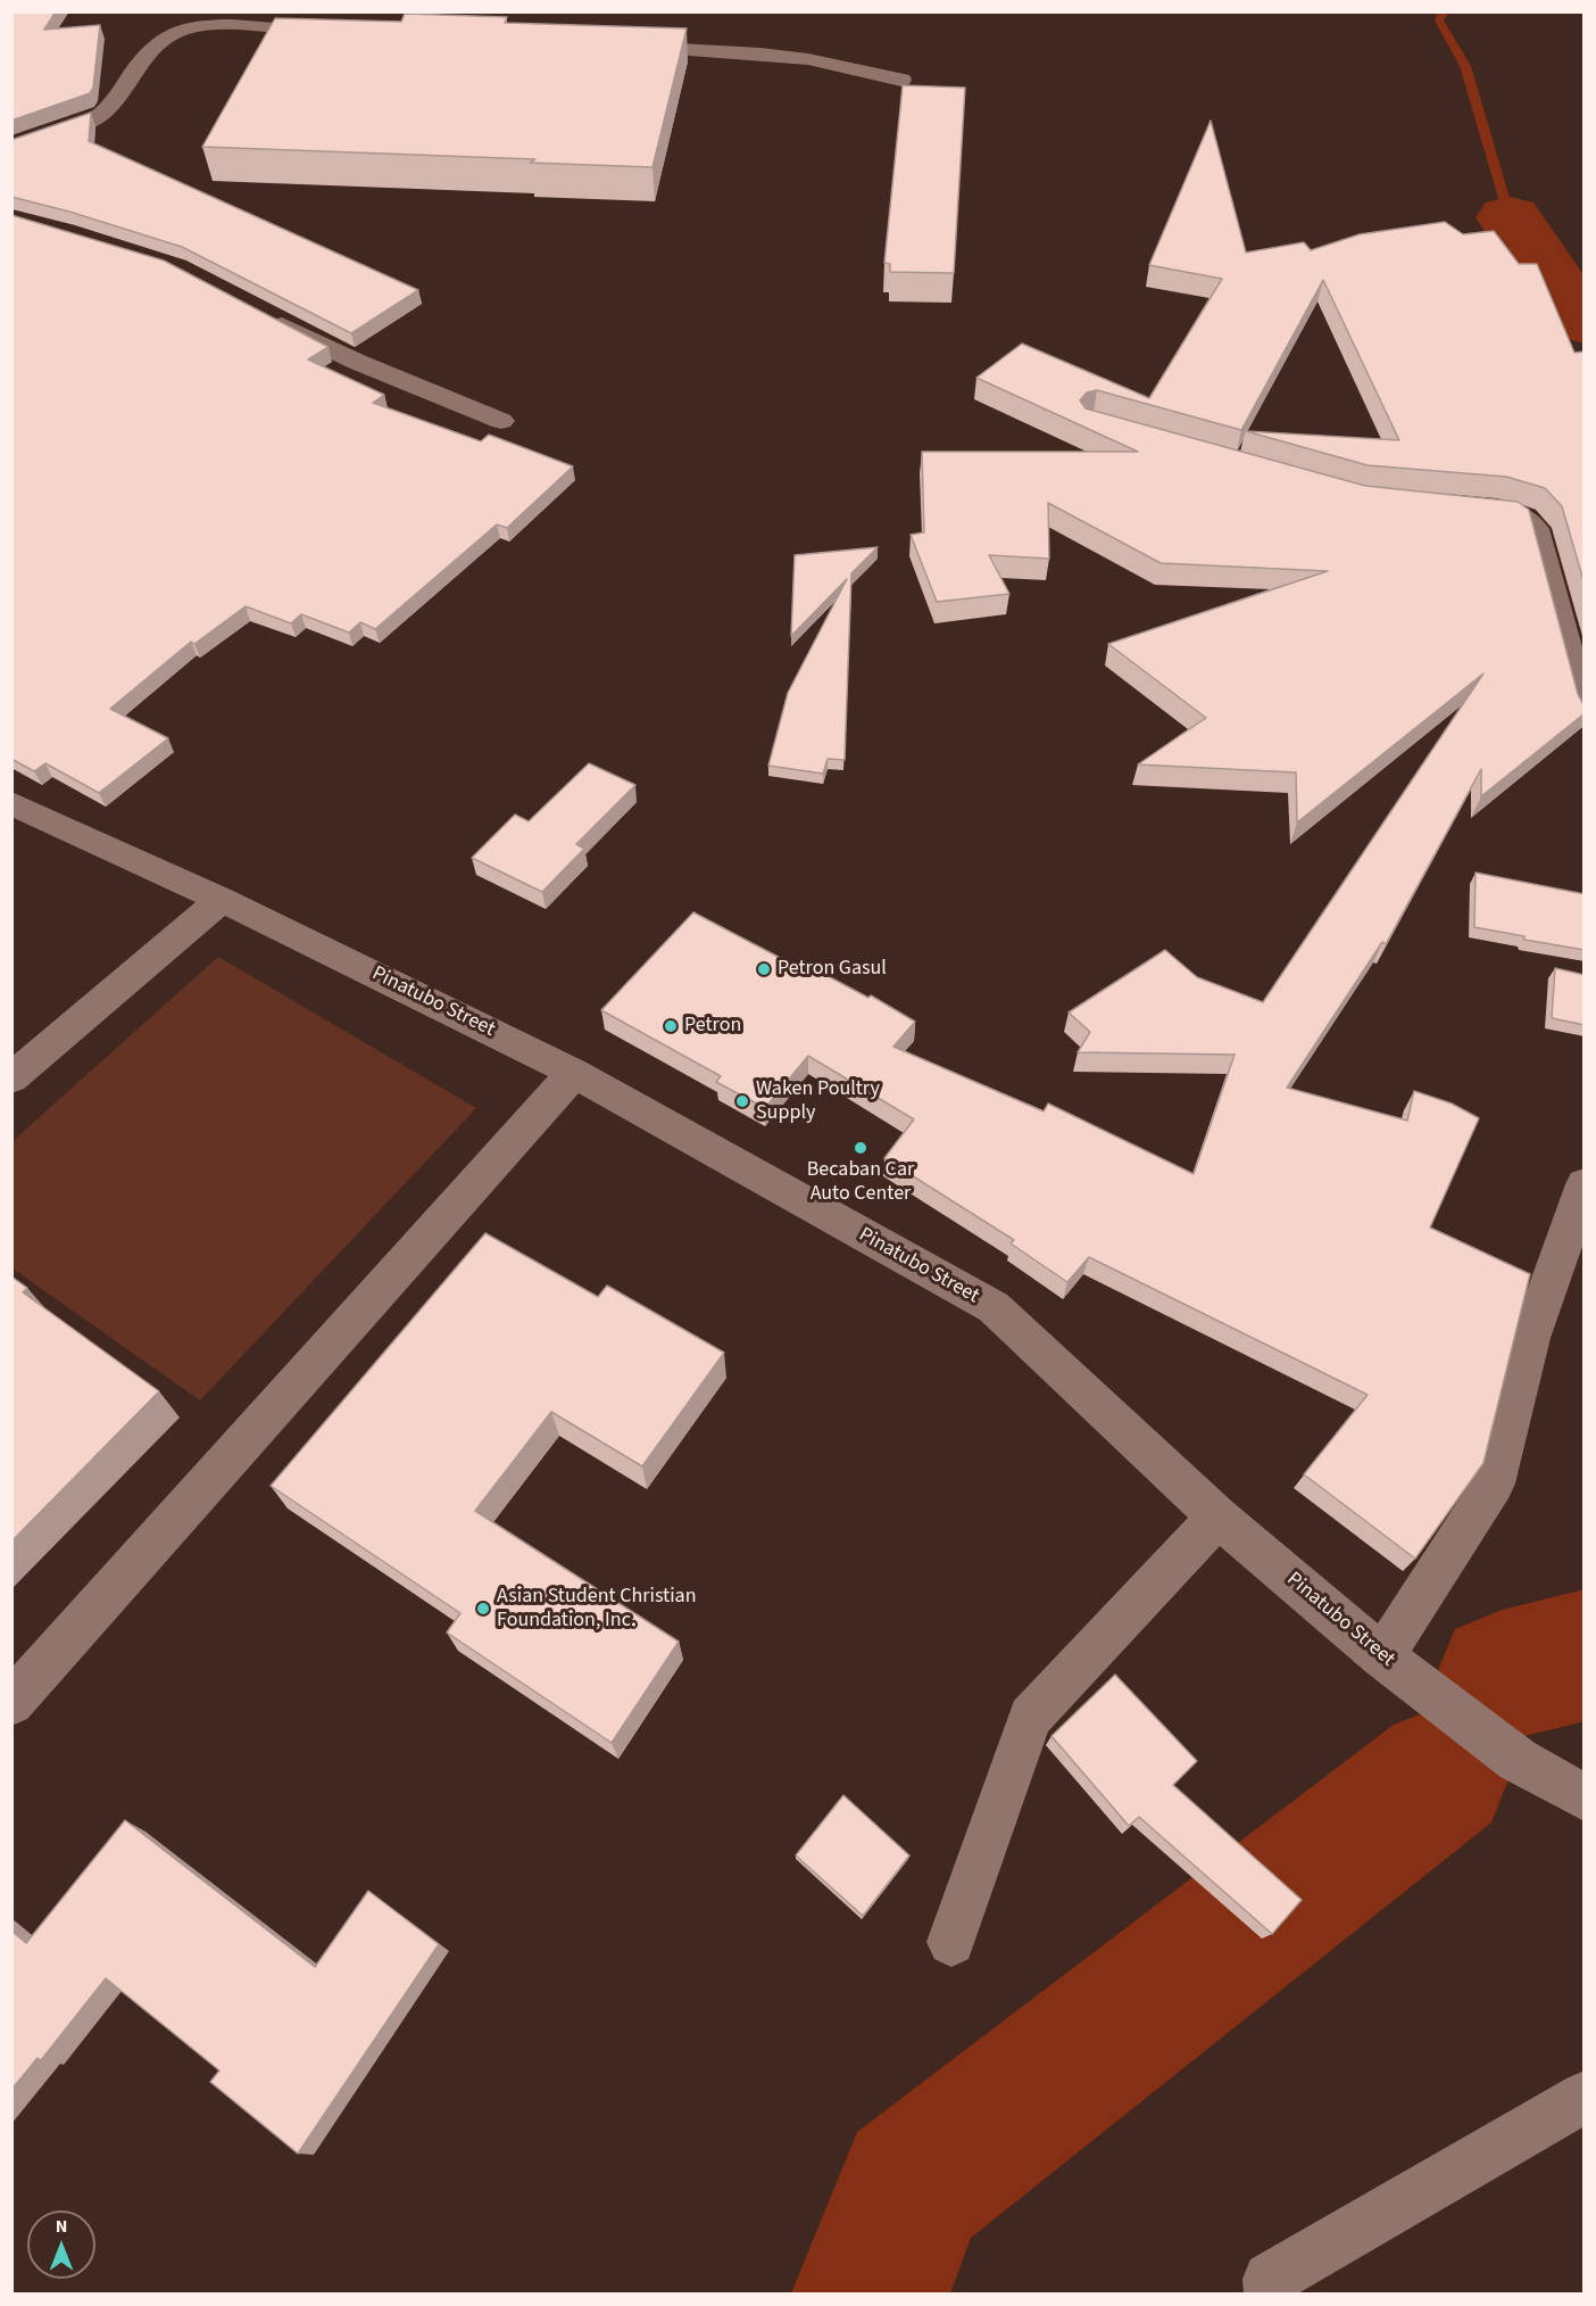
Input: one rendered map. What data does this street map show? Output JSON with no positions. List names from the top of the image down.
{
  "streets": {
    "street": ["Pinatubo Street"]
  },
  "places": [
    "Petron Gasul",
    "Petron",
    "Waken Poultry Supply",
    "Becaban Car Auto Center",
    "Asian Student Christian Foundation, Inc."
  ],
  "north": "top"
}
